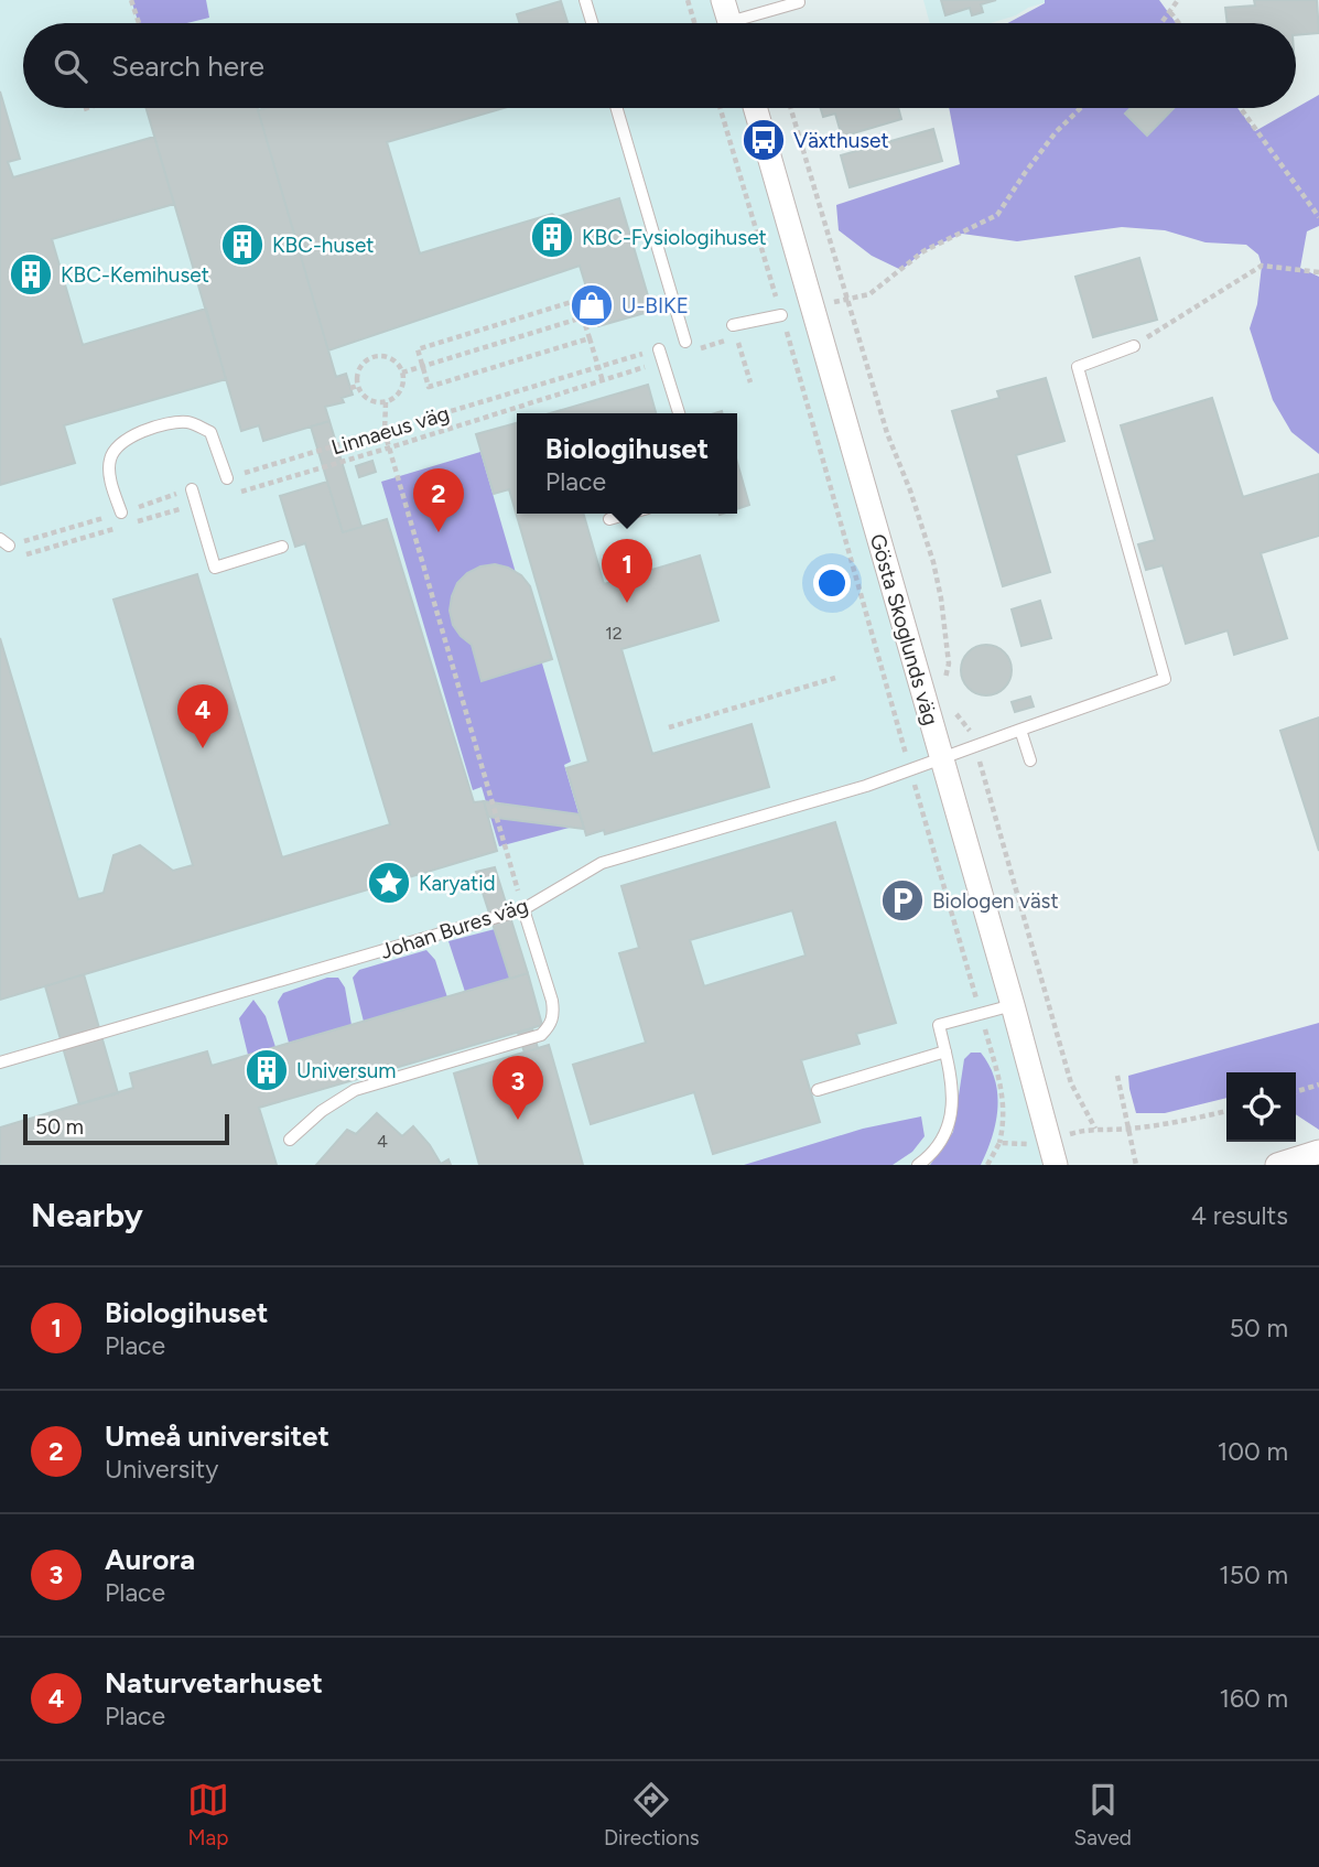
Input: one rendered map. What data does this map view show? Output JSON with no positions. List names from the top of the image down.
{
  "streets": {
    "street": ["Gösta Skoglunds väg"],
    "lane": ["Johan Bures väg"],
    "path": ["Linnaeus väg"]
  },
  "crossings": [
    ["Gösta Skoglunds väg", "Johan Bures väg"]
  ],
  "places": {
    "bus stop": ["Växthuset"],
    "building": [
      "KBC-Fysiologihuset",
      "KBC-huset",
      "KBC-Kemihuset",
      "Universum"
    ],
    "shop": ["U-BIKE"],
    "place": ["Karyatid"],
    "parking": ["Biologen väst"]
  },
  "house_numbers": ["12", "4"],
  "scale_bar": "50 m",
  "page": {
    "search": "Search here",
    "popup": ["Biologihuset", "Place"],
    "pins": [
      "2",
      "1",
      "4",
      "3"
    ],
    "scale": "50 m",
    "heading": ["Nearby", "4 results"],
    "list": [
      {
        "mark": "1",
        "name": "Biologihuset",
        "note": "Place",
        "value": "50 m"
      },
      {
        "mark": "2",
        "name": "Umeå universitet",
        "note": "University",
        "value": "100 m"
      },
      {
        "mark": "3",
        "name": "Aurora",
        "note": "Place",
        "value": "150 m"
      },
      {
        "mark": "4",
        "name": "Naturvetarhuset",
        "note": "Place",
        "value": "160 m"
      }
    ],
    "nav": ["Map", "Directions", "Saved"]
  }
}
